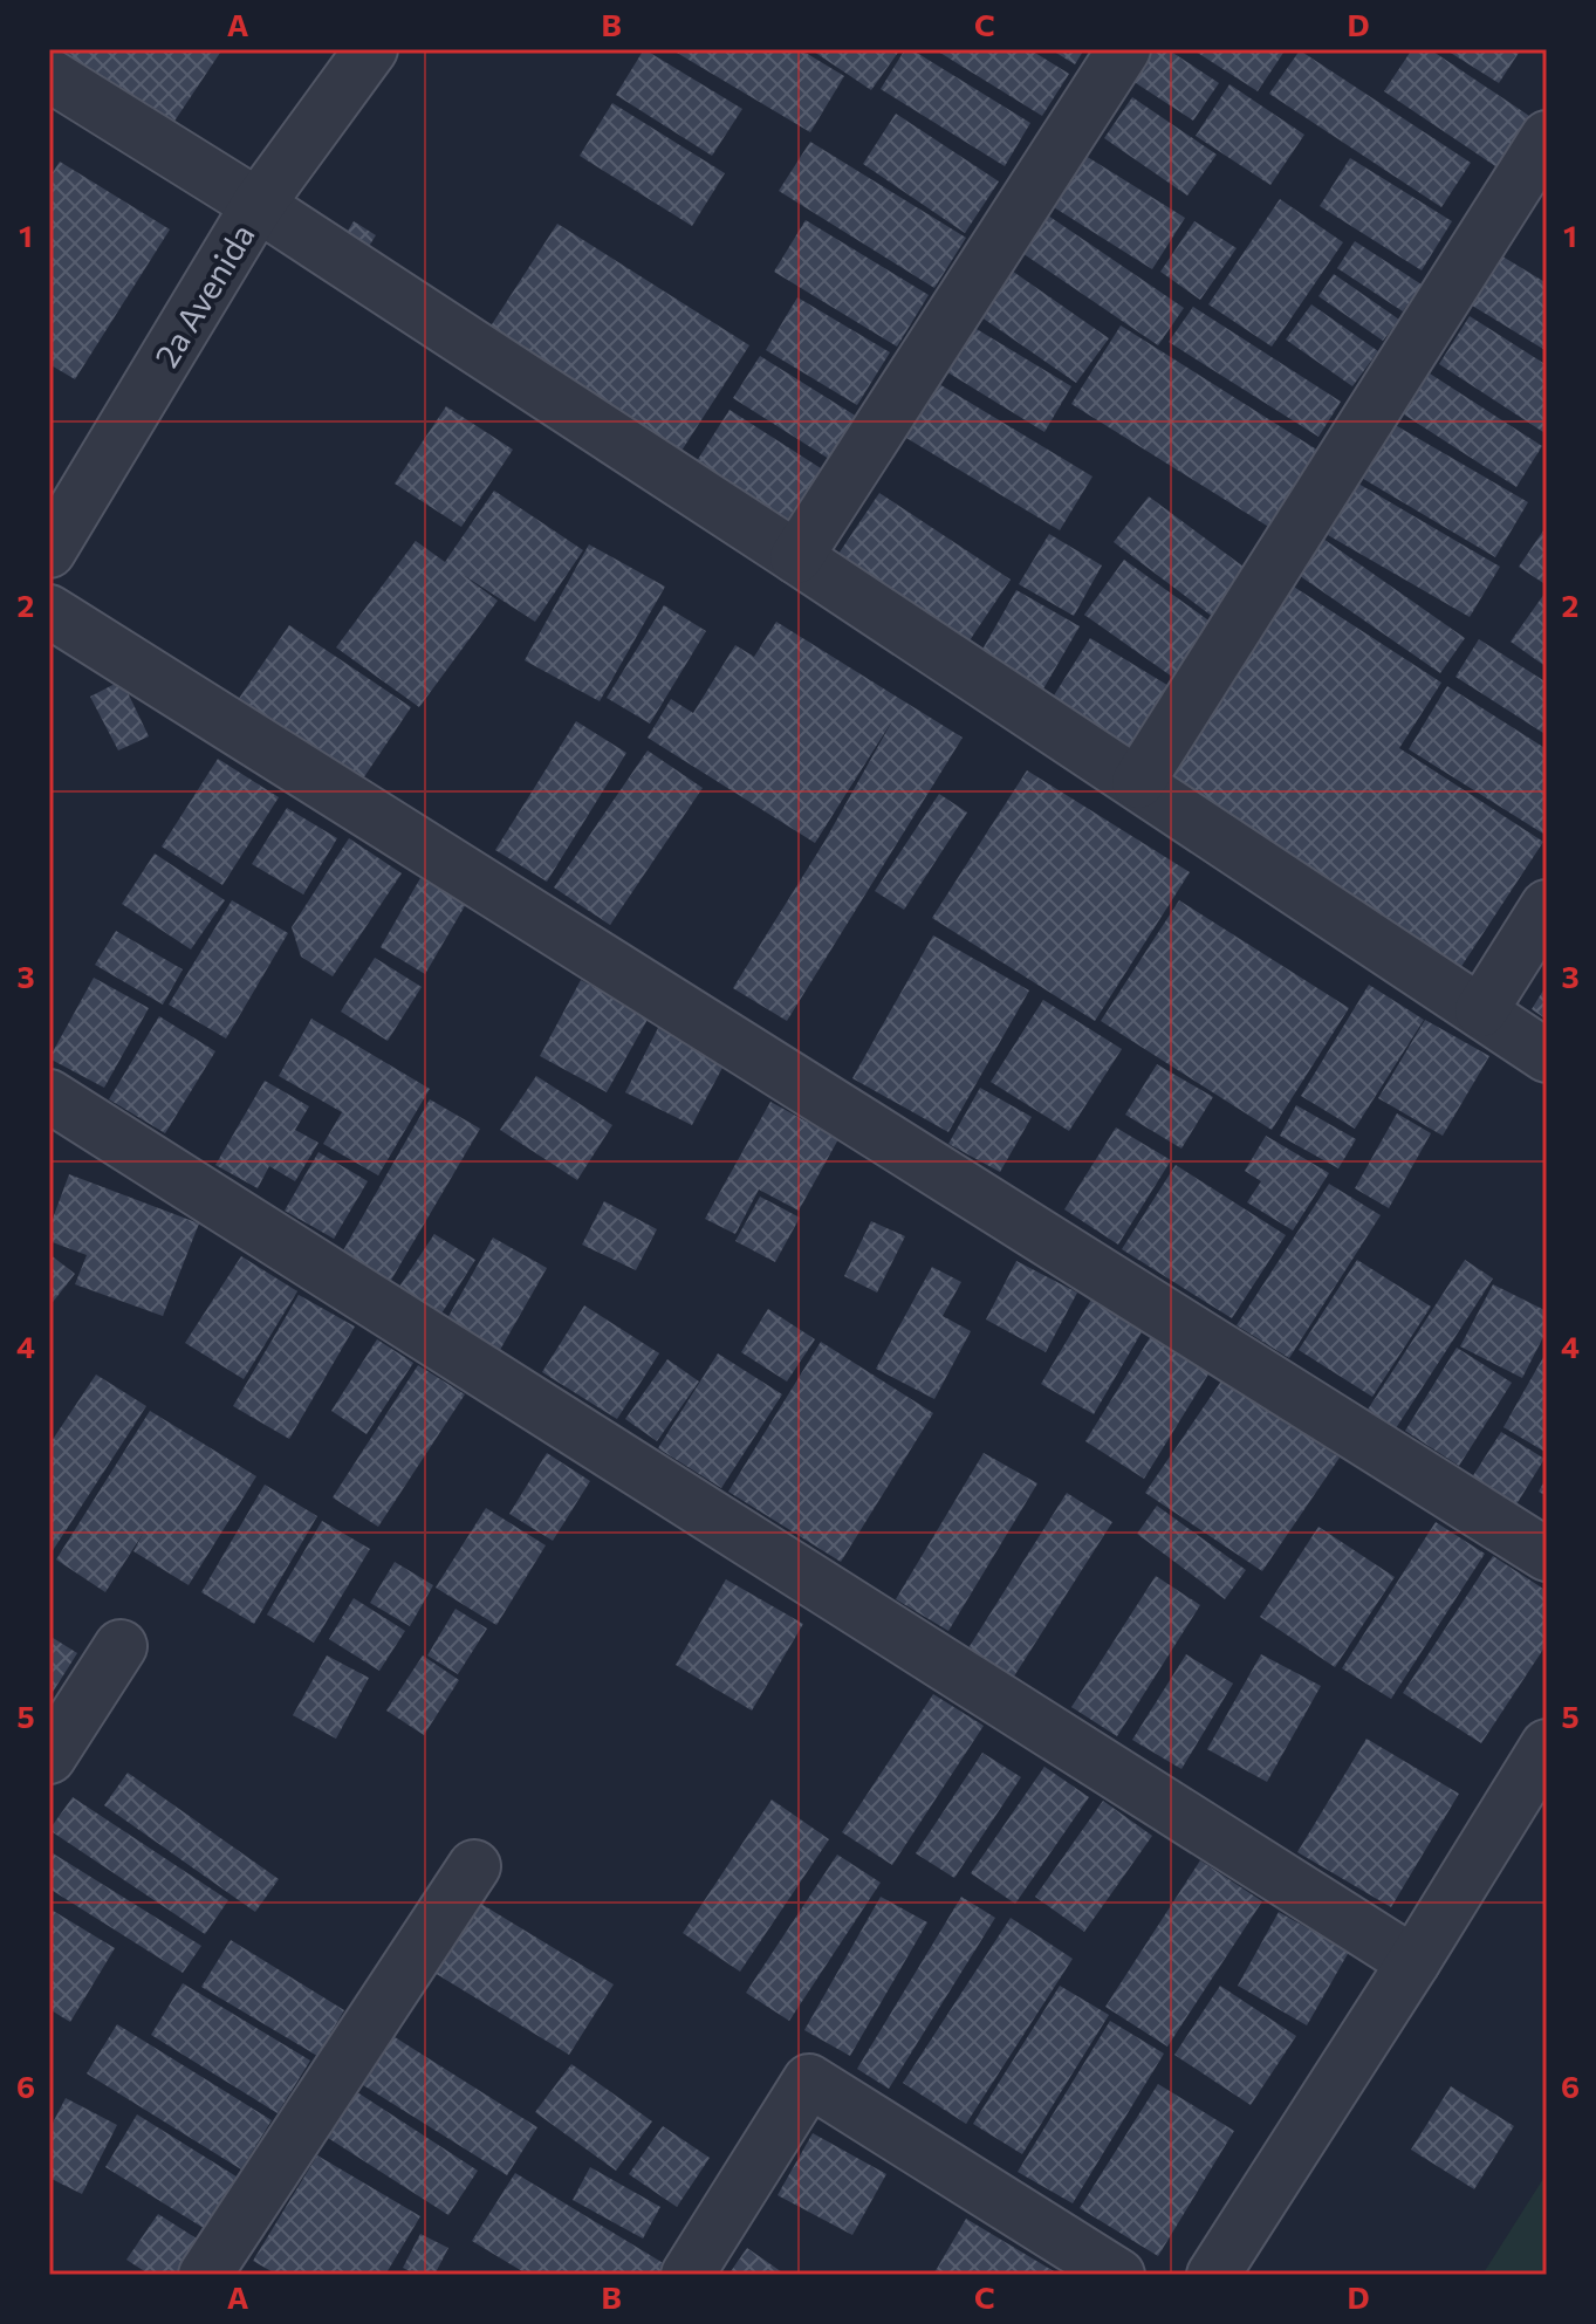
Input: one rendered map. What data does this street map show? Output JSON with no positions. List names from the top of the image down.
{
  "streets": {
    "street": ["2a Avenida"]
  },
  "grid": {
    "columns": [
      "A",
      "B",
      "C",
      "D"
    ],
    "rows": [
      "1",
      "2",
      "3",
      "4",
      "5",
      "6"
    ]
  }
}
